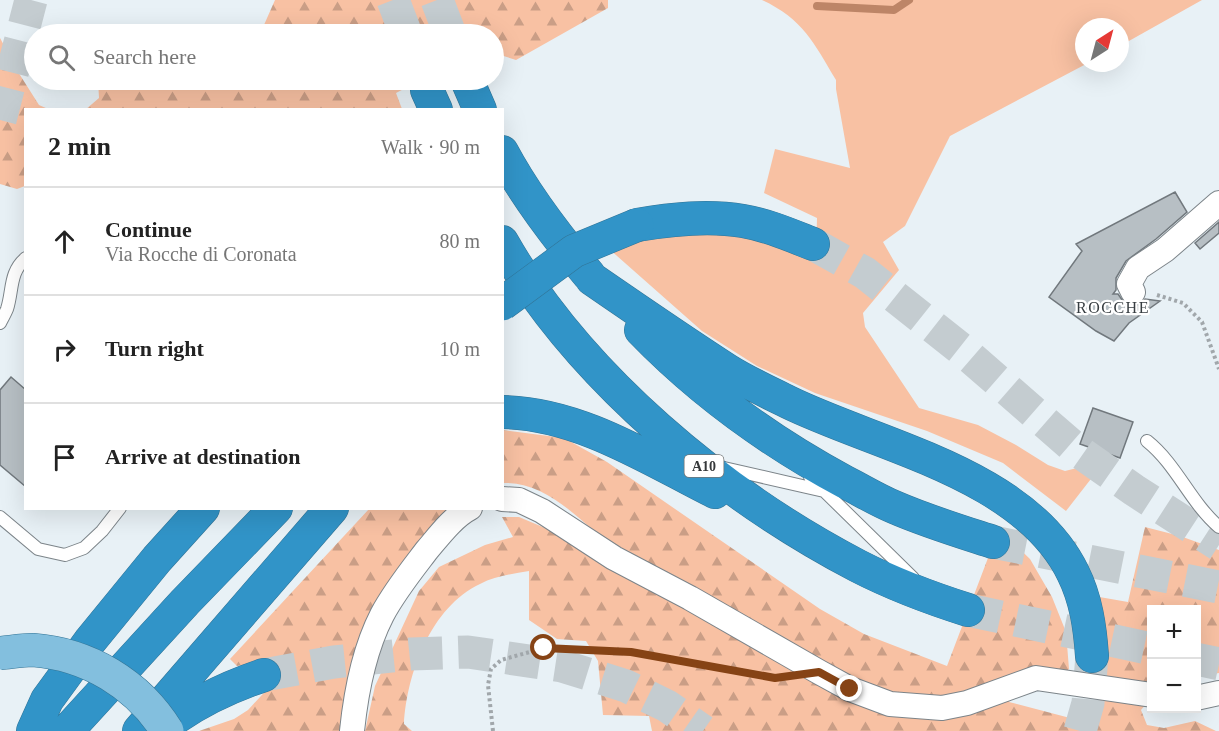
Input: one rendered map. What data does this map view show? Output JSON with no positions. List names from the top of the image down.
{
  "streets": {
    "highway": ["A10"]
  },
  "districts": ["ROCCHE"],
  "north": "top right",
  "page": {
    "search": "Search here",
    "heading": ["2 min", "Walk · 90 m"],
    "list": [
      ["Continue", "Via Rocche di Coronata", "80 m"],
      ["Turn right", "10 m"],
      "Arrive at destination"
    ],
    "map_buttons": ["+", "−"]
  }
}
